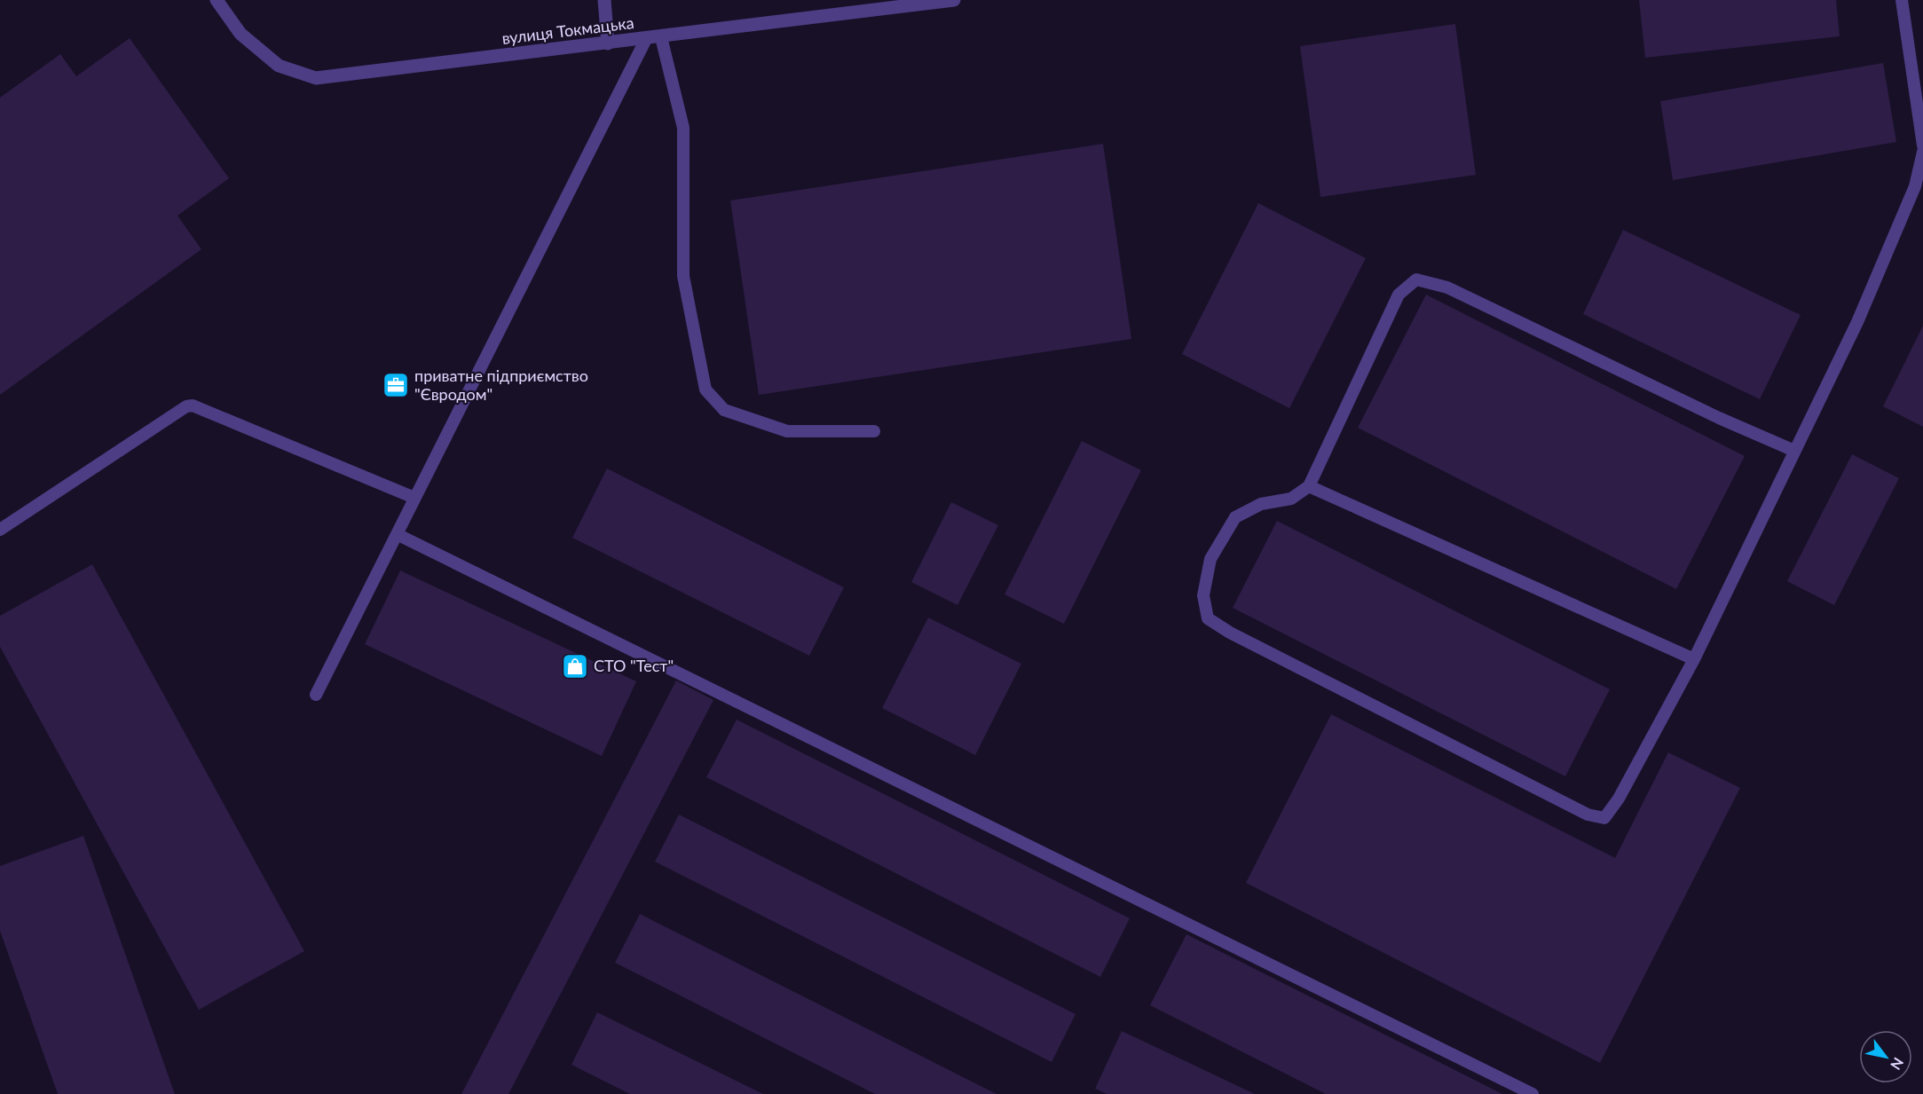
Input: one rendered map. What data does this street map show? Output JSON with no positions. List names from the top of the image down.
{
  "streets": {
    "street": ["вулиця Токмацька"]
  },
  "places": {
    "office": ["приватне підприємство \"Євродом\""],
    "shop": ["СТО \"Тест\""]
  },
  "north": "bottom right"
}
